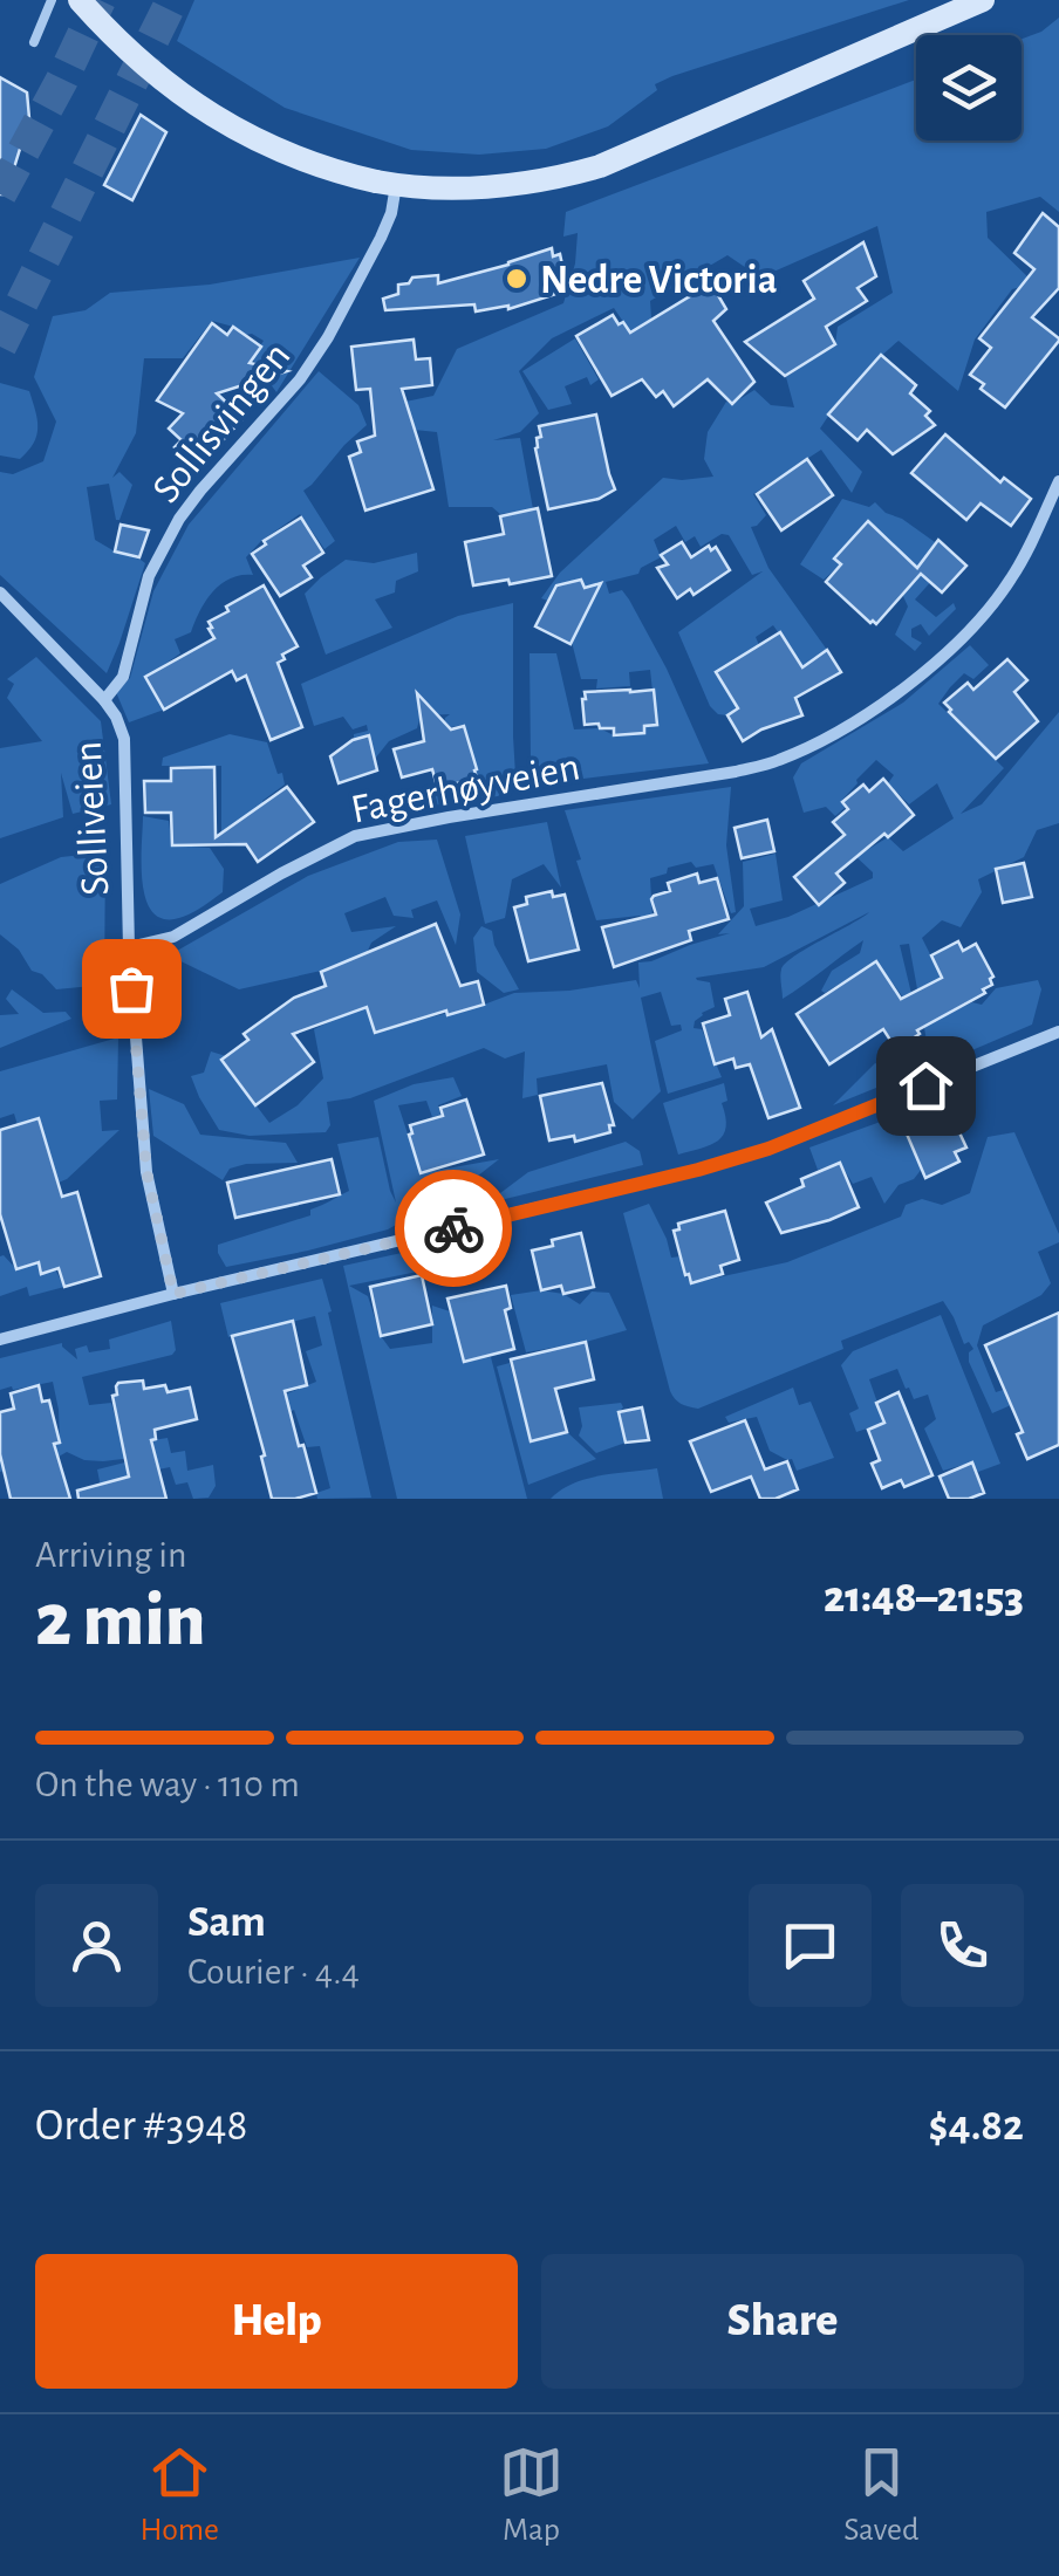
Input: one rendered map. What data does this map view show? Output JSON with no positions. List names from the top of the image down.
{
  "streets": {
    "street": ["Sollisvingen", "Fagerhøyveien", "Solliveien"]
  },
  "crossings": [
    ["Sollisvingen", "Solliveien"],
    ["Fagerhøyveien", "Solliveien"]
  ],
  "places": ["Nedre Victoria"],
  "page": {
    "heading": ["2 min", "Arriving in", "21:48–21:53"],
    "panel": [
      "Sam",
      "Courier · 4.4",
      "Order #3948",
      "$4.82"
    ],
    "bar": "On the way · 110 m",
    "buttons": ["Help", "Share"],
    "tabs": ["Home", "Map", "Saved"]
  }
}
